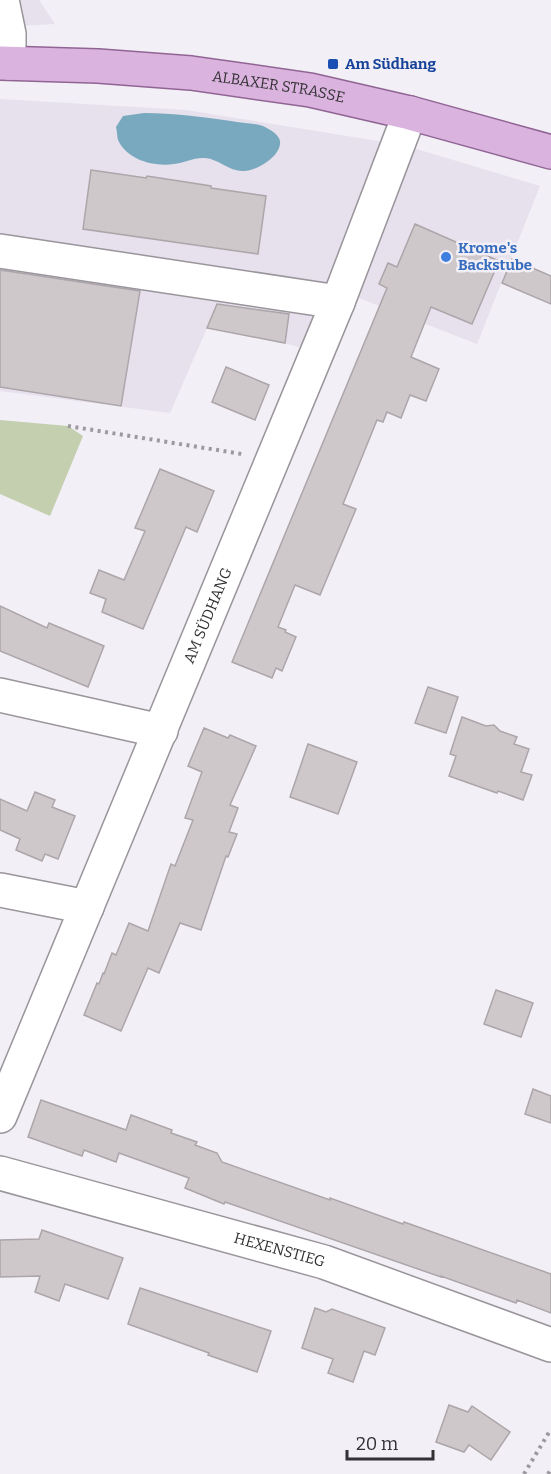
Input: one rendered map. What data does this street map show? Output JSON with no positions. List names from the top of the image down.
{
  "streets": {
    "main road": ["ALBAXER STRASSE"],
    "street": ["AM SÜDHANG", "HEXENSTIEG"]
  },
  "crossings": [
    ["ALBAXER STRASSE", "AM SÜDHANG"]
  ],
  "places": {
    "transit": ["Am Südhang"],
    "other": ["Krome's Backstube"]
  },
  "scale_bar": "20 m"
}
